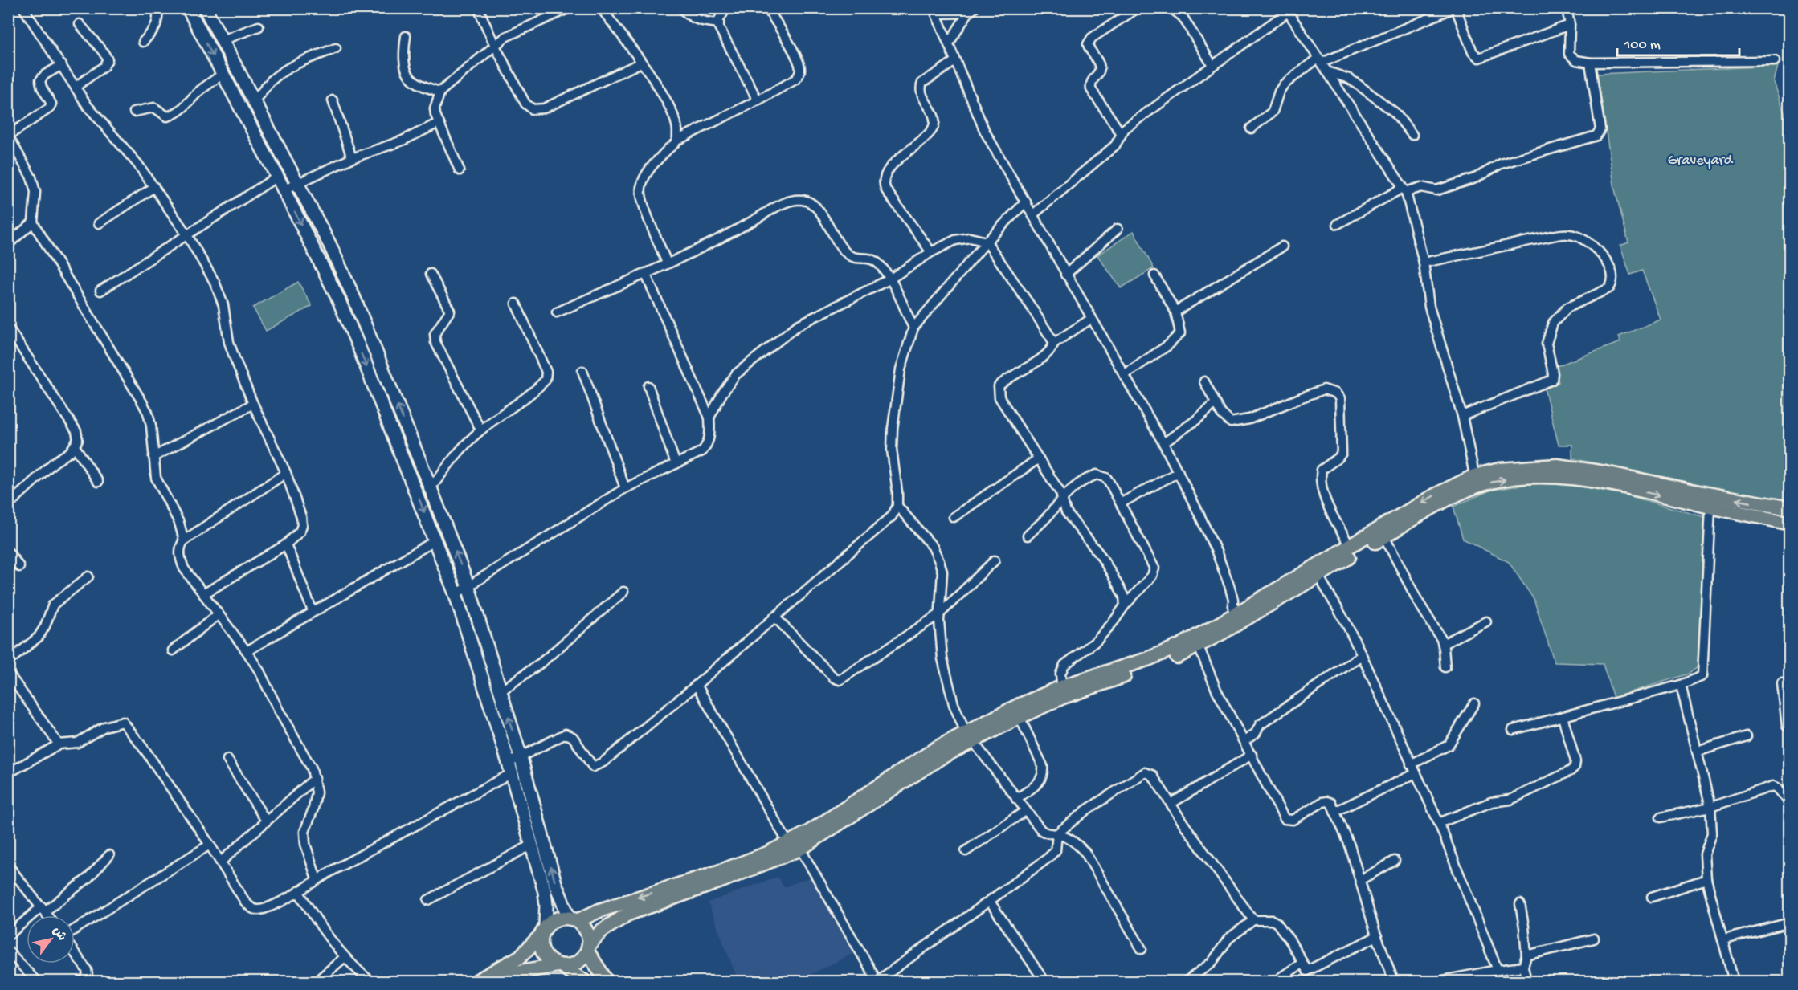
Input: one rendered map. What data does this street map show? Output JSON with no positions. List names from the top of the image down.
{
  "parks": ["Graveyard"],
  "scale_bar": "100 m",
  "north": "top right"
}
